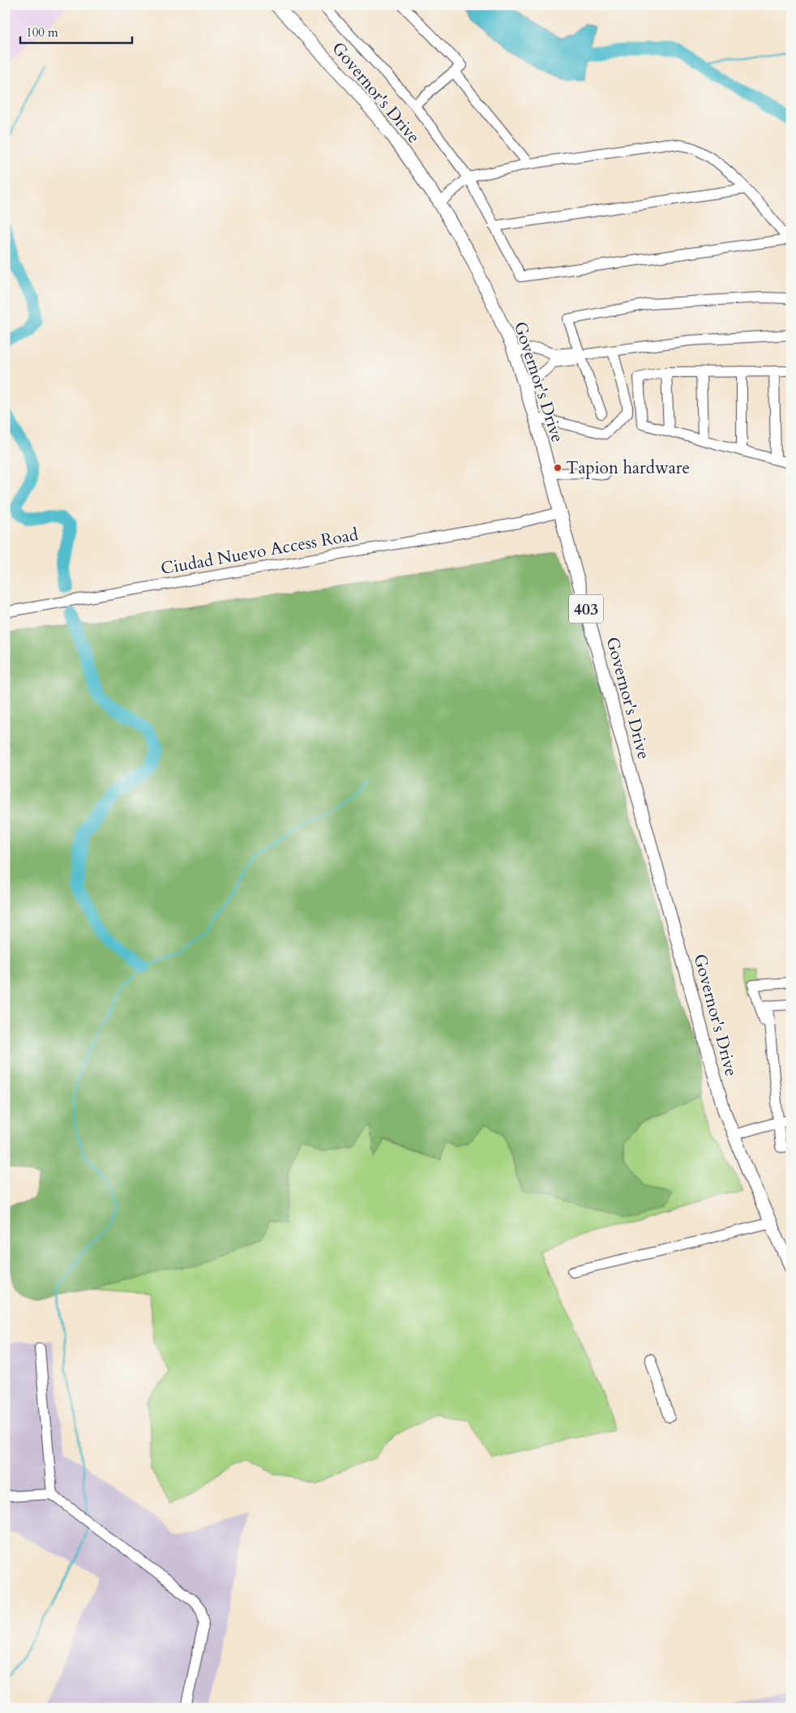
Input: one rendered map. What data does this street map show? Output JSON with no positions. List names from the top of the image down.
{
  "streets": {
    "main road": ["Governor's Drive", "403"],
    "street": ["Ciudad Nuevo Access Road"]
  },
  "crossings": [
    ["Governor's Drive", "Ciudad Nuevo Access Road"]
  ],
  "places": ["Tapion hardware"],
  "scale_bar": "100 m"
}
